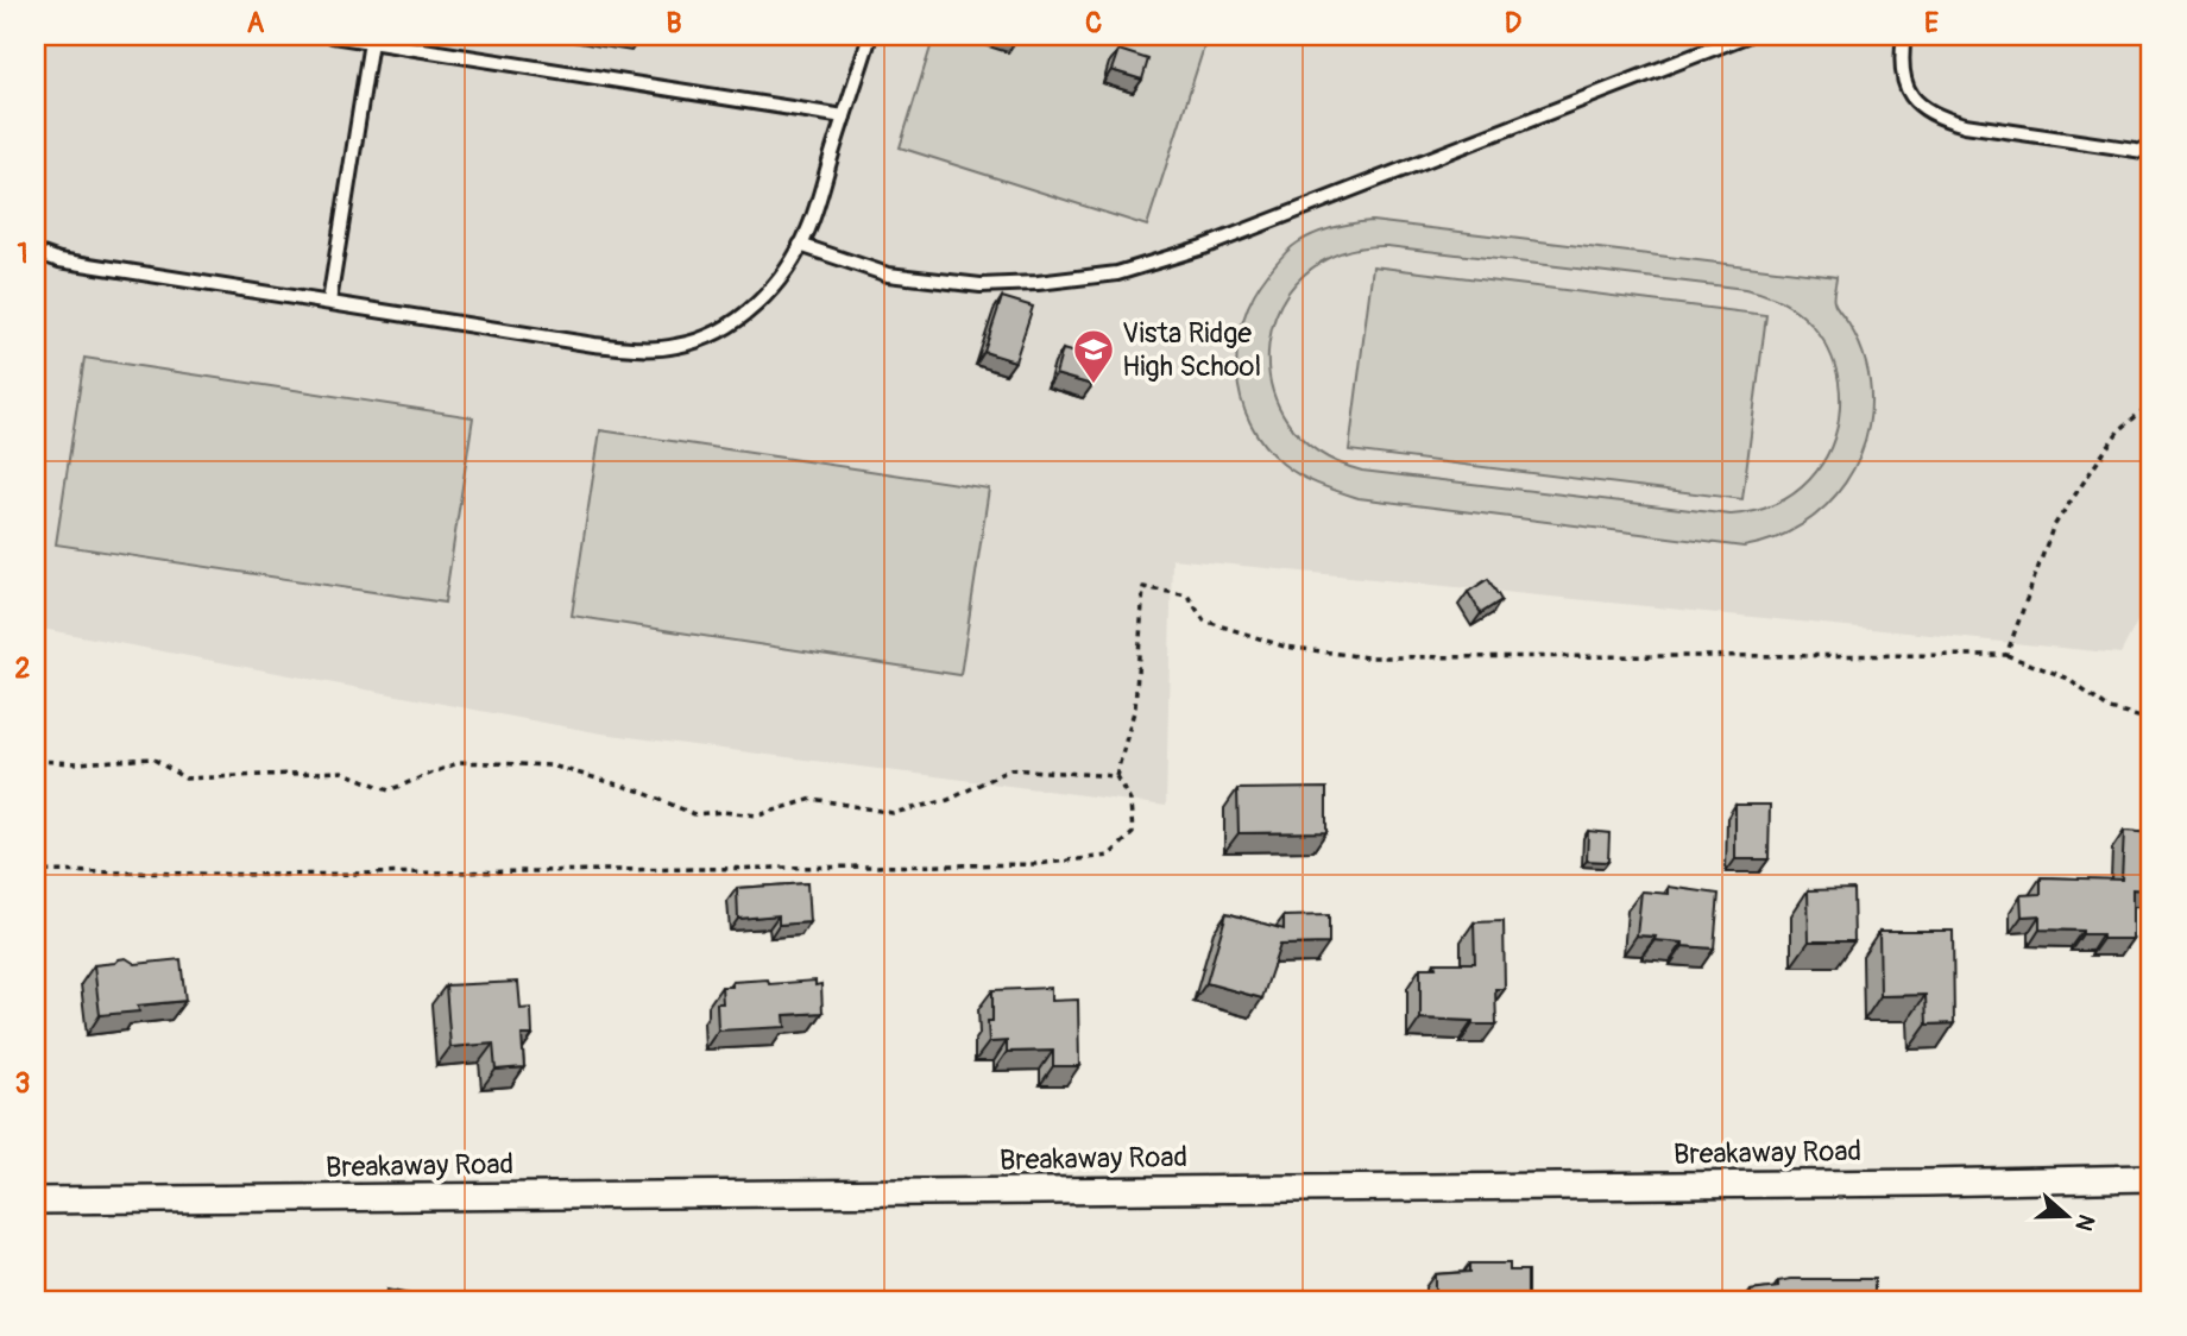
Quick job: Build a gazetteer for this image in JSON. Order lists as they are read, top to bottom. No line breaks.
{"streets":{"street":["Breakaway Road"]},"places":{"school or university":["Vista Ridge High School"]},"north":"right","grid":{"columns":["A","B","C","D","E"],"rows":["1","2","3"]}}
